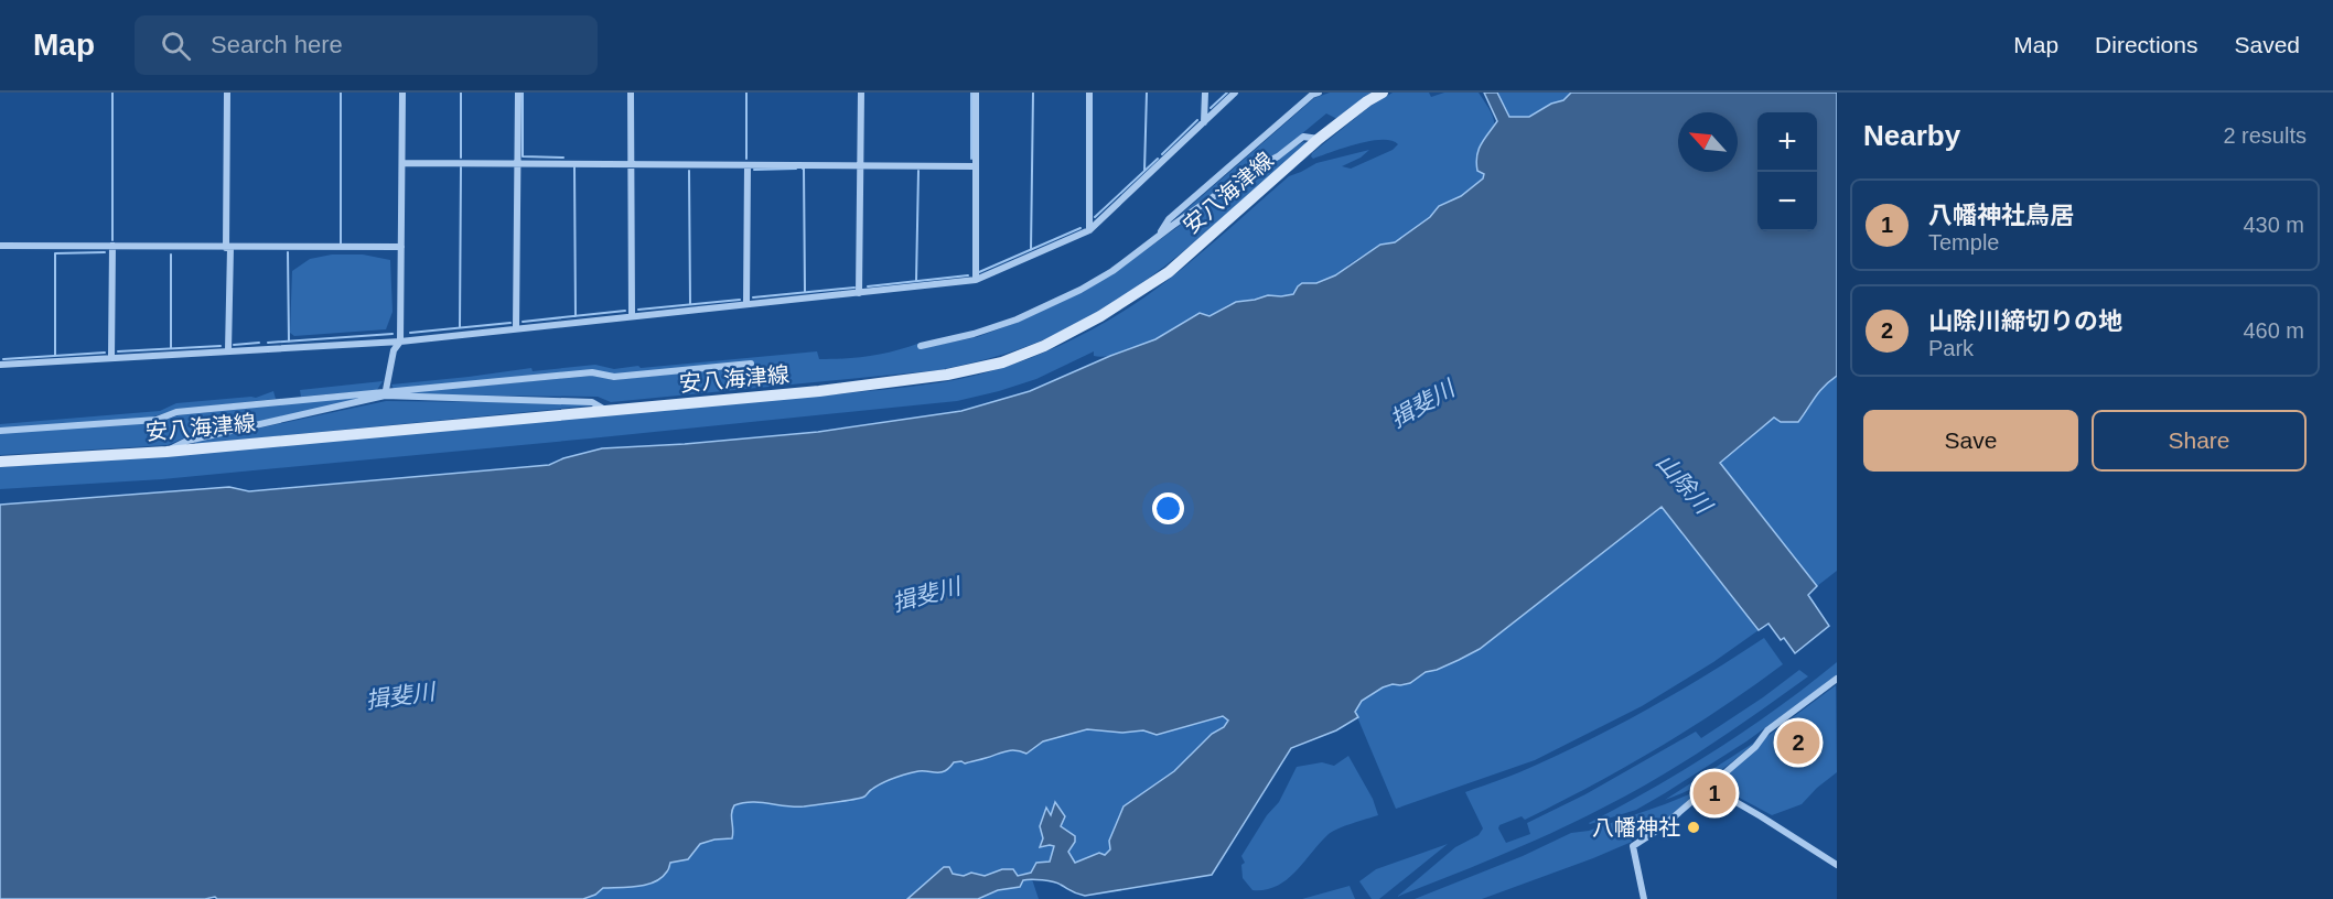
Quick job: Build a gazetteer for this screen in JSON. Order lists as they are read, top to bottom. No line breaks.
{"streets":{"main road":["安八海津線"]},"water":["揖斐川","山除川"],"places":["八幡神社"],"north":"top left","page":{"header":"Map","search":"Search here","nav":["Map","Directions","Saved"],"heading":["Nearby","2 results"],"map_buttons":["+","−"],"list":[{"mark":"1","name":"八幡神社鳥居","note":"Temple","value":"430 m"},{"mark":"2","name":"山除川締切りの地","note":"Park","value":"460 m"}],"buttons":["Save","Share"],"pins":["2","1"]}}
